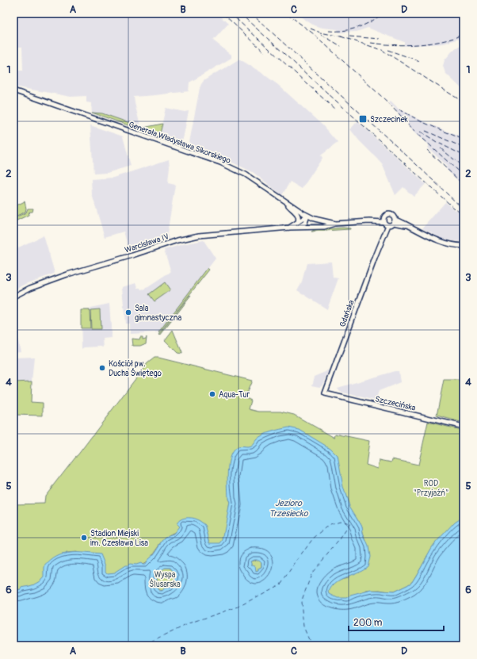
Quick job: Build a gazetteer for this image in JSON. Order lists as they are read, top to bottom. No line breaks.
{"streets":{"street":["Generała Władysława Sikorskiego","Warcisława IV","Gdańska","Szczecińska"]},"crossings":[["Generała Władysława Sikorskiego","Warcisława IV"],["Generała Władysława Sikorskiego","Gdańska"],["Gdańska","Szczecińska"]],"water":["Jezioro Trzesiecko"],"parks":["ROD \"Przyjaźń\"","Wyspa Ślusarska"],"places":{"transit":["Szczecinek"],"other":["Sala gimnastyczna","Kościół pw. Ducha Świętego","Aqua-Tur","Stadion Miejski im. Czesława Lisa"]},"scale_bar":"200 m","grid":{"columns":["A","B","C","D"],"rows":["1","2","3","4","5","6"]}}
